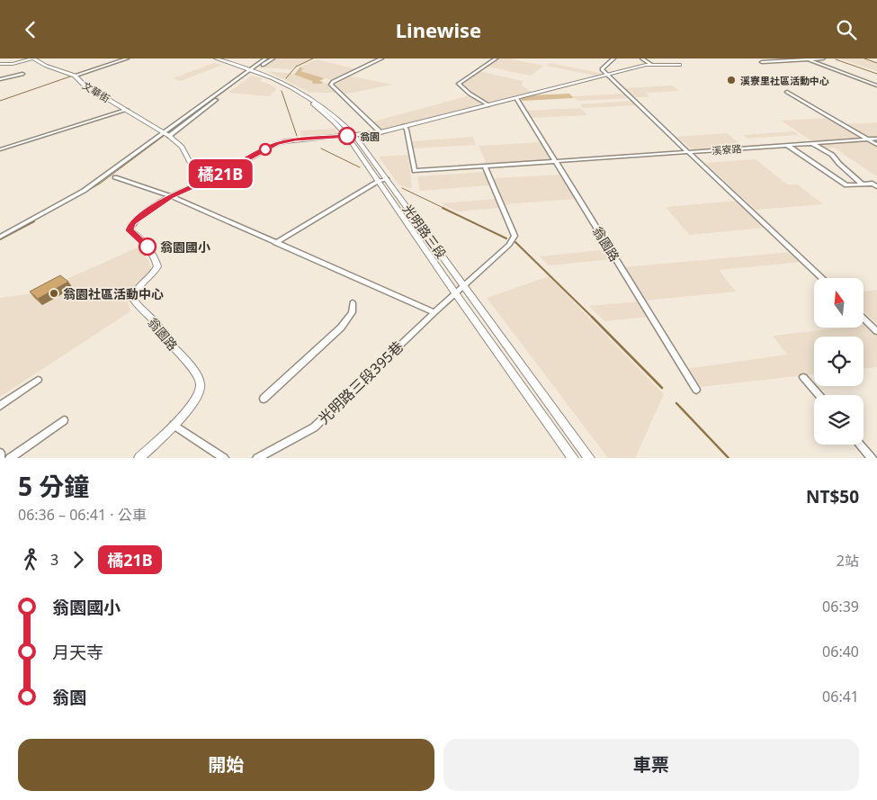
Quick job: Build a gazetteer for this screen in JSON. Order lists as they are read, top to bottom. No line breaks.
{"streets":{"street":["文華街","溪寮路","光明路三段","翁園路","光明路三段395巷"]},"crossings":[["溪寮路","翁園路"],["光明路三段","翁園路"],["光明路三段","光明路三段395巷"]],"places":["溪寮里社區活動中心","翁園","翁園國小","翁園社區活動中心"],"lines":["bus line 橘21B"],"north":"top","page":{"header":"Linewise","on_map":"橘21B","heading":["5 分鐘","06:36 – 06:41 · 公車","NT$50"],"legs":["3","橘21B","2站"],"list":[{"name":"翁園國小","value":"06:39"},{"name":"月天寺","value":"06:40"},{"name":"翁園","value":"06:41"}],"buttons":["開始","車票"]}}
